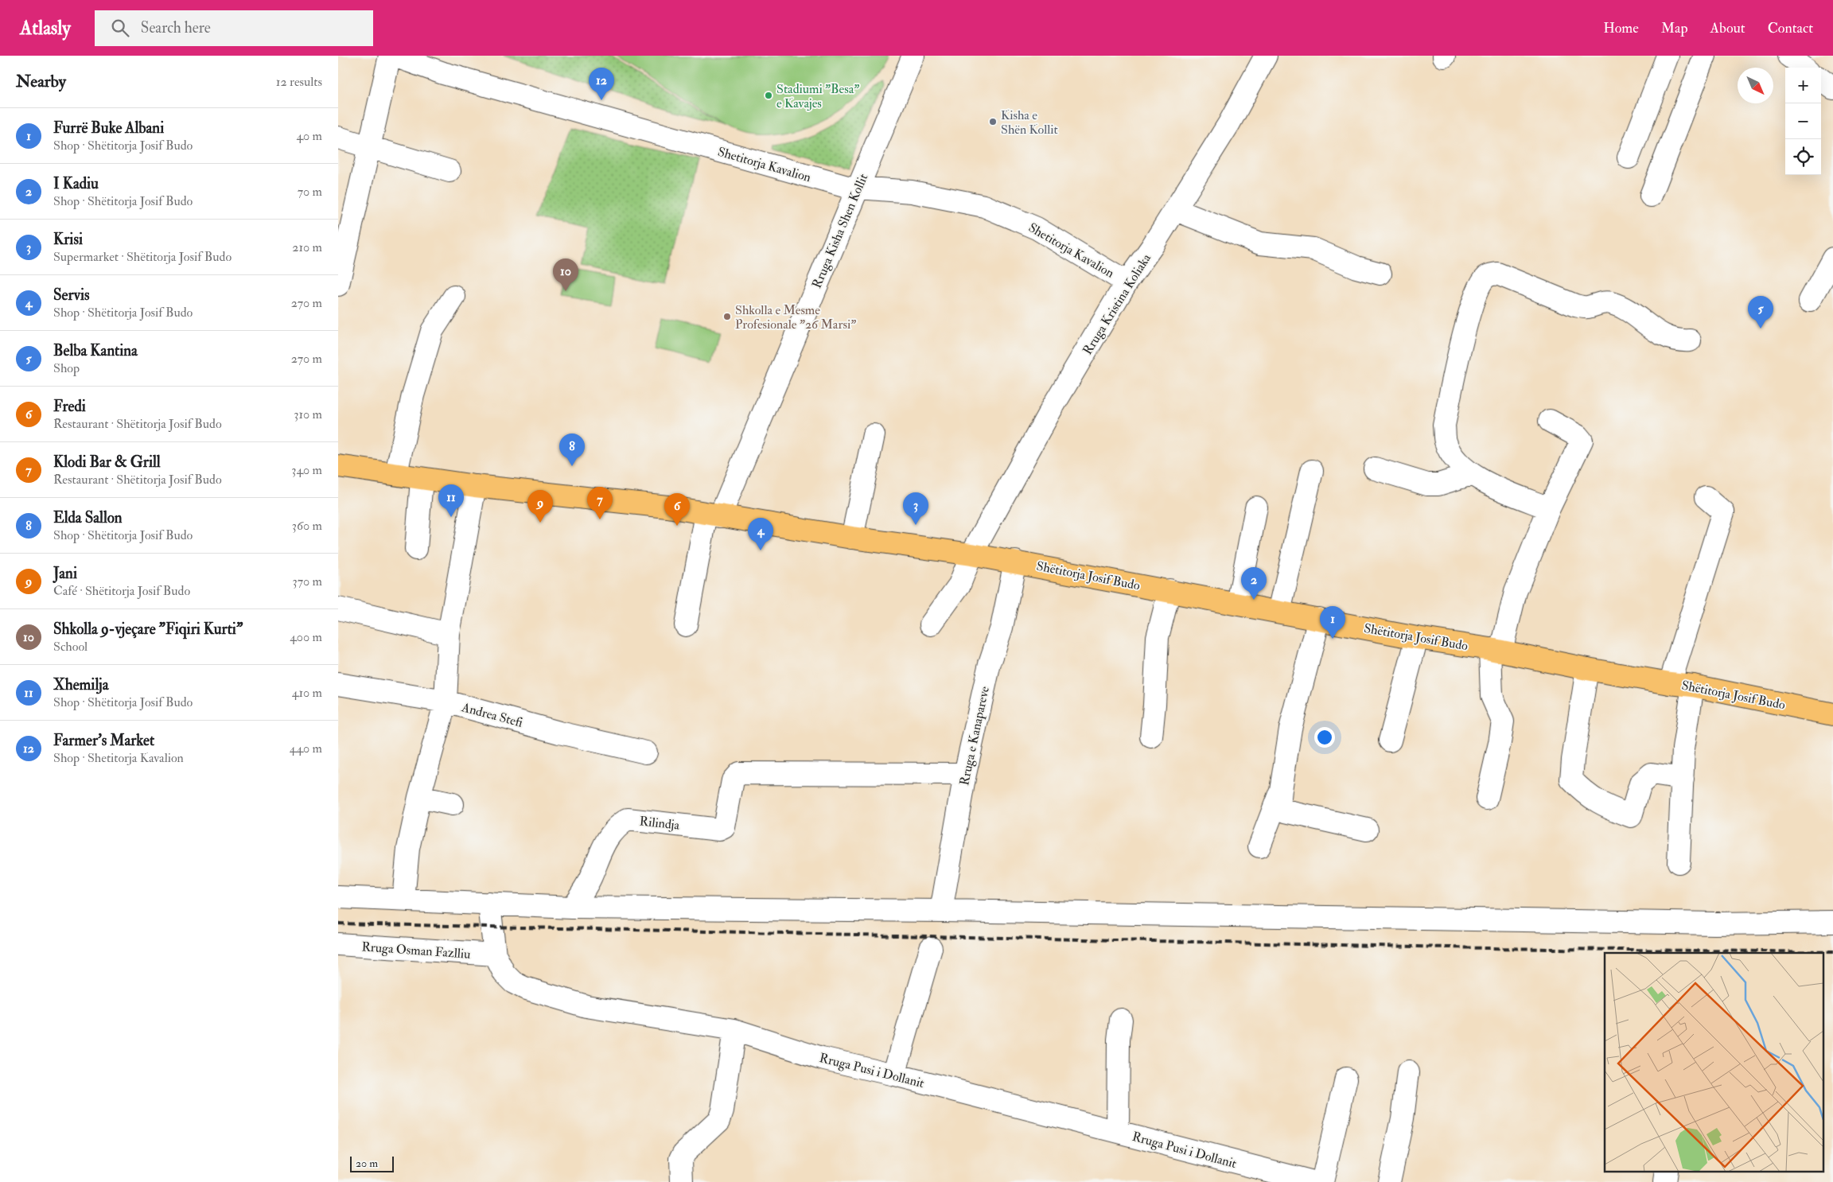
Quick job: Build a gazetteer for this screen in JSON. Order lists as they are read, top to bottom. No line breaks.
{"streets":{"main road":["Shëtitorja Josif Budo"],"street":["Shetitorja Kavalion","Rruga Kisha Shen Kollit","Rruga Kristina Koliaka","Andrea Stefi","Rruga e Kanapareve","Rilindja","Rruga Osman Fazlliu","Rruga Pusi i Dollanit"]},"crossings":[["Shetitorja Kavalion","Rruga Kisha Shen Kollit"],["Shetitorja Kavalion","Rruga Kristina Koliaka"],["Rruga Kisha Shen Kollit","Shëtitorja Josif Budo"],["Rruga Kristina Koliaka","Shëtitorja Josif Budo"],["Shëtitorja Josif Budo","Rruga e Kanapareve"],["Rruga e Kanapareve","Rilindja"],["Rruga Osman Fazlliu","Rruga Pusi i Dollanit"]],"places":["Stadiumi \"Besa\" e Kavajes","Kisha e Shën Kollit","Shkolla e Mesme Profesionale \"26 Marsi\""],"scale_bar":"20 m","north":"bottom right","page":{"header":"Atlasly","search":"Search here","nav":["Home","Map","About","Contact"],"heading":["Nearby","12 results"],"map_buttons":["+","−"],"pins":["12","10","5","8","11","7","9","3","6","4","2","1"],"list":[{"mark":"1","name":"Furrë Buke Albani","note":"Shop · Shëtitorja Josif Budo","value":"40 m"},{"mark":"2","name":"I Kadiu","note":"Shop · Shëtitorja Josif Budo","value":"70 m"},{"mark":"3","name":"Krisi","note":"Supermarket · Shëtitorja Josif Budo","value":"210 m"},{"mark":"4","name":"Servis","note":"Shop · Shëtitorja Josif Budo","value":"270 m"},{"mark":"5","name":"Belba Kantina","note":"Shop","value":"270 m"},{"mark":"6","name":"Fredi","note":"Restaurant · Shëtitorja Josif Budo","value":"310 m"},{"mark":"7","name":"Klodi Bar & Grill","note":"Restaurant · Shëtitorja Josif Budo","value":"340 m"},{"mark":"8","name":"Elda Sallon","note":"Shop · Shëtitorja Josif Budo","value":"360 m"},{"mark":"9","name":"Jani","note":"Café · Shëtitorja Josif Budo","value":"370 m"},{"mark":"10","name":"Shkolla 9-vjeçare \"Fiqiri Kurti\"","note":"School","value":"400 m"},{"mark":"11","name":"Xhemilja","note":"Shop · Shëtitorja Josif Budo","value":"410 m"},{"mark":"12","name":"Farmer's Market","note":"Shop · Shetitorja Kavalion","value":"440 m"}],"scale":"20 m"}}
